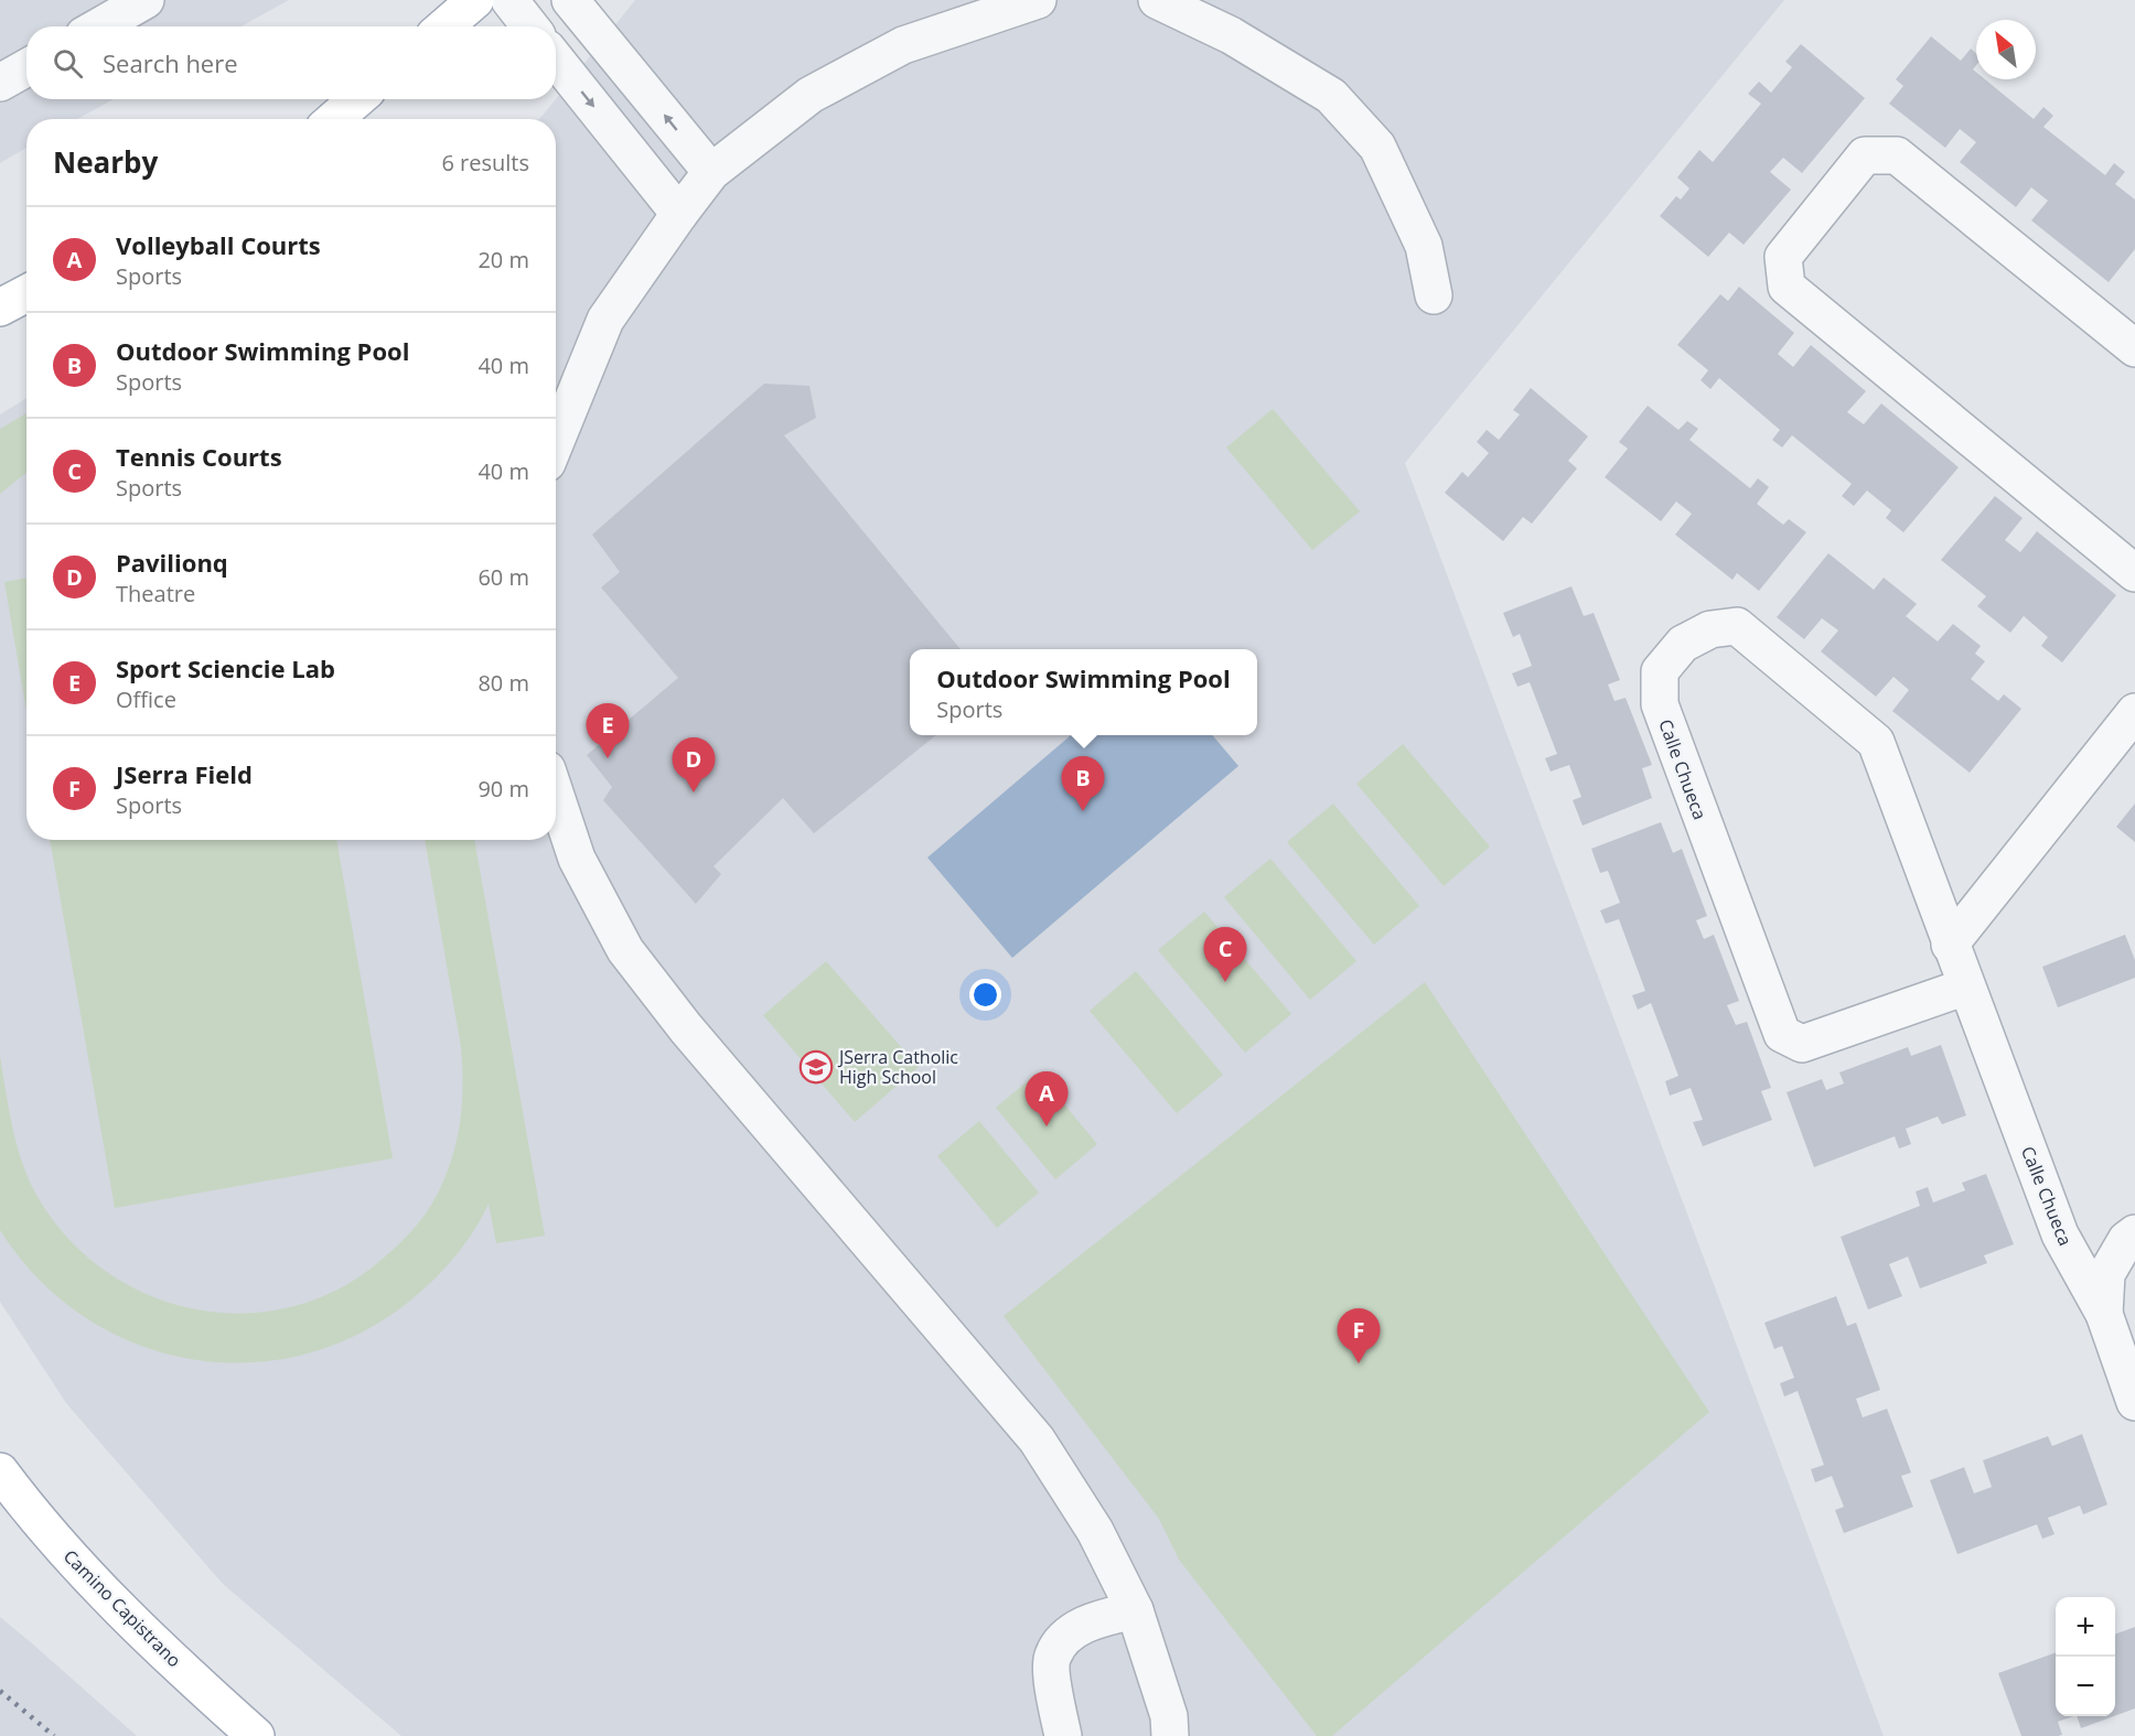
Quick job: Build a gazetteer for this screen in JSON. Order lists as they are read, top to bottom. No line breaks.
{"streets":{"main road":["Camino Capistrano"],"street":["Calle Chueca"]},"places":{"school or university":["JSerra Catholic High School"]},"north":"top left","page":{"search":"Search here","heading":["Nearby","6 results"],"list":[{"mark":"A","name":"Volleyball Courts","note":"Sports","value":"20 m"},{"mark":"B","name":"Outdoor Swimming Pool","note":"Sports","value":"40 m"},{"mark":"C","name":"Tennis Courts","note":"Sports","value":"40 m"},{"mark":"D","name":"Pavilionq","note":"Theatre","value":"60 m"},{"mark":"E","name":"Sport Sciencie Lab","note":"Office","value":"80 m"},{"mark":"F","name":"JSerra Field","note":"Sports","value":"90 m"}],"popup":["Outdoor Swimming Pool","Sports"],"pins":["E","D","B","C","A","F"],"map_buttons":["+","−"]}}
